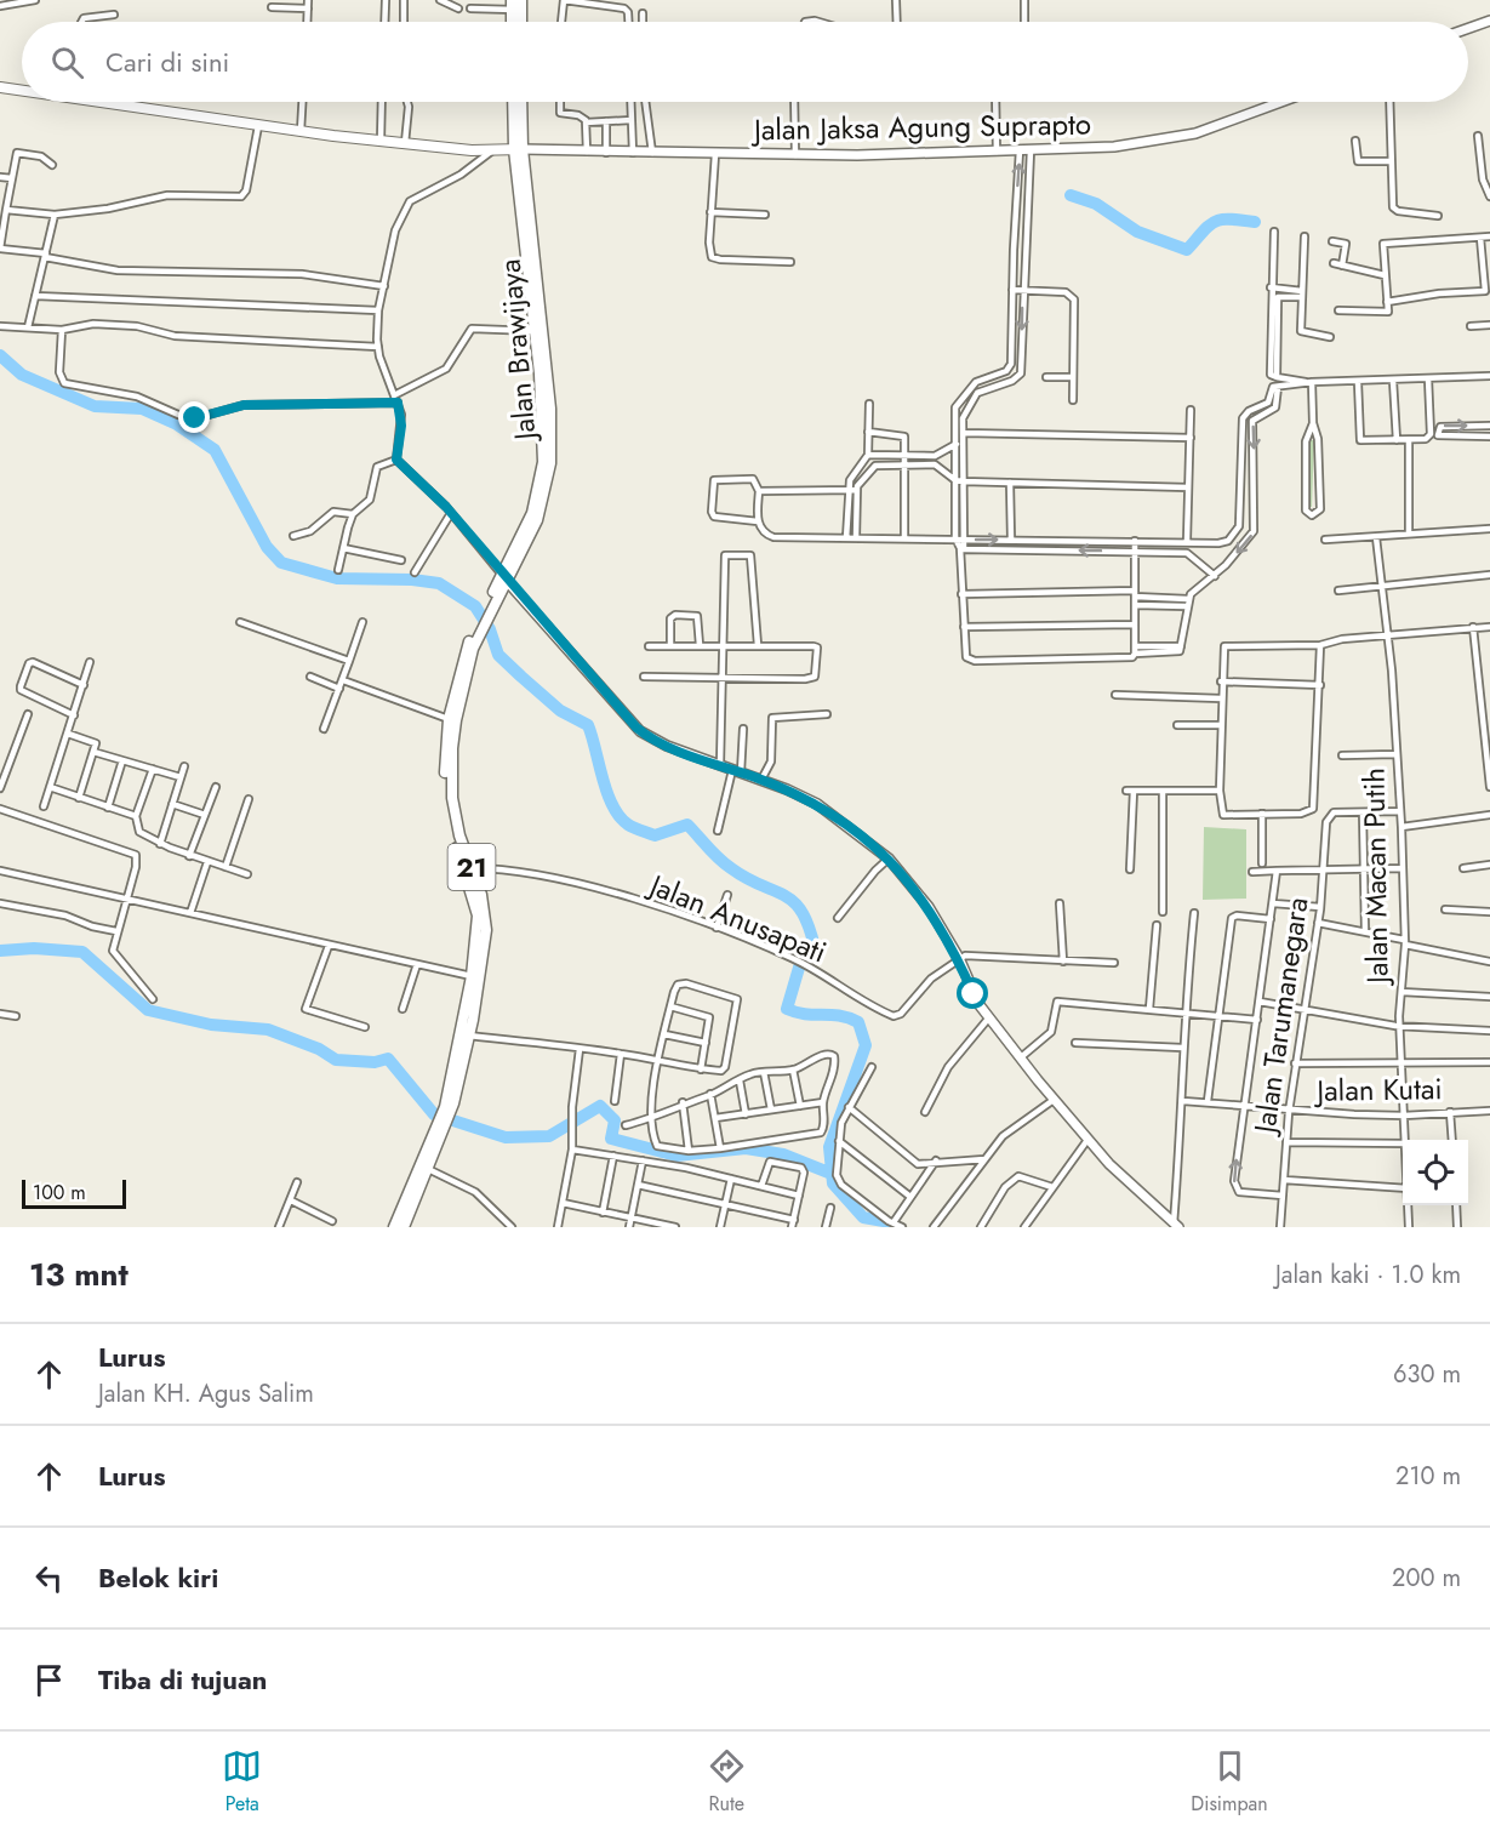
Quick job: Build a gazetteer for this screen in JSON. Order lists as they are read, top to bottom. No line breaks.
{"streets":{"highway":["Jalan Brawijaya","21"],"street":["Jalan Jaksa Agung Suprapto","Jalan Macan Putih","Jalan Anusapati","Jalan Tarumanegara","Jalan Kutai"]},"crossings":[["Jalan Jaksa Agung Suprapto","Jalan Brawijaya"],["Jalan Jaksa Agung Suprapto","21"],["Jalan Brawijaya","21"],["Jalan Brawijaya","Jalan Anusapati"],["Jalan Macan Putih","Jalan Kutai"],["Jalan Tarumanegara","Jalan Kutai"]],"scale_bar":"100 m","page":{"search":"Cari di sini","scale":"100 m","heading":["13 mnt","Jalan kaki · 1.0 km"],"list":[["Lurus","Jalan KH. Agus Salim","630 m"],["Lurus","210 m"],["Belok kiri","200 m"],"Tiba di tujuan"],"nav":["Peta","Rute","Disimpan"]}}
